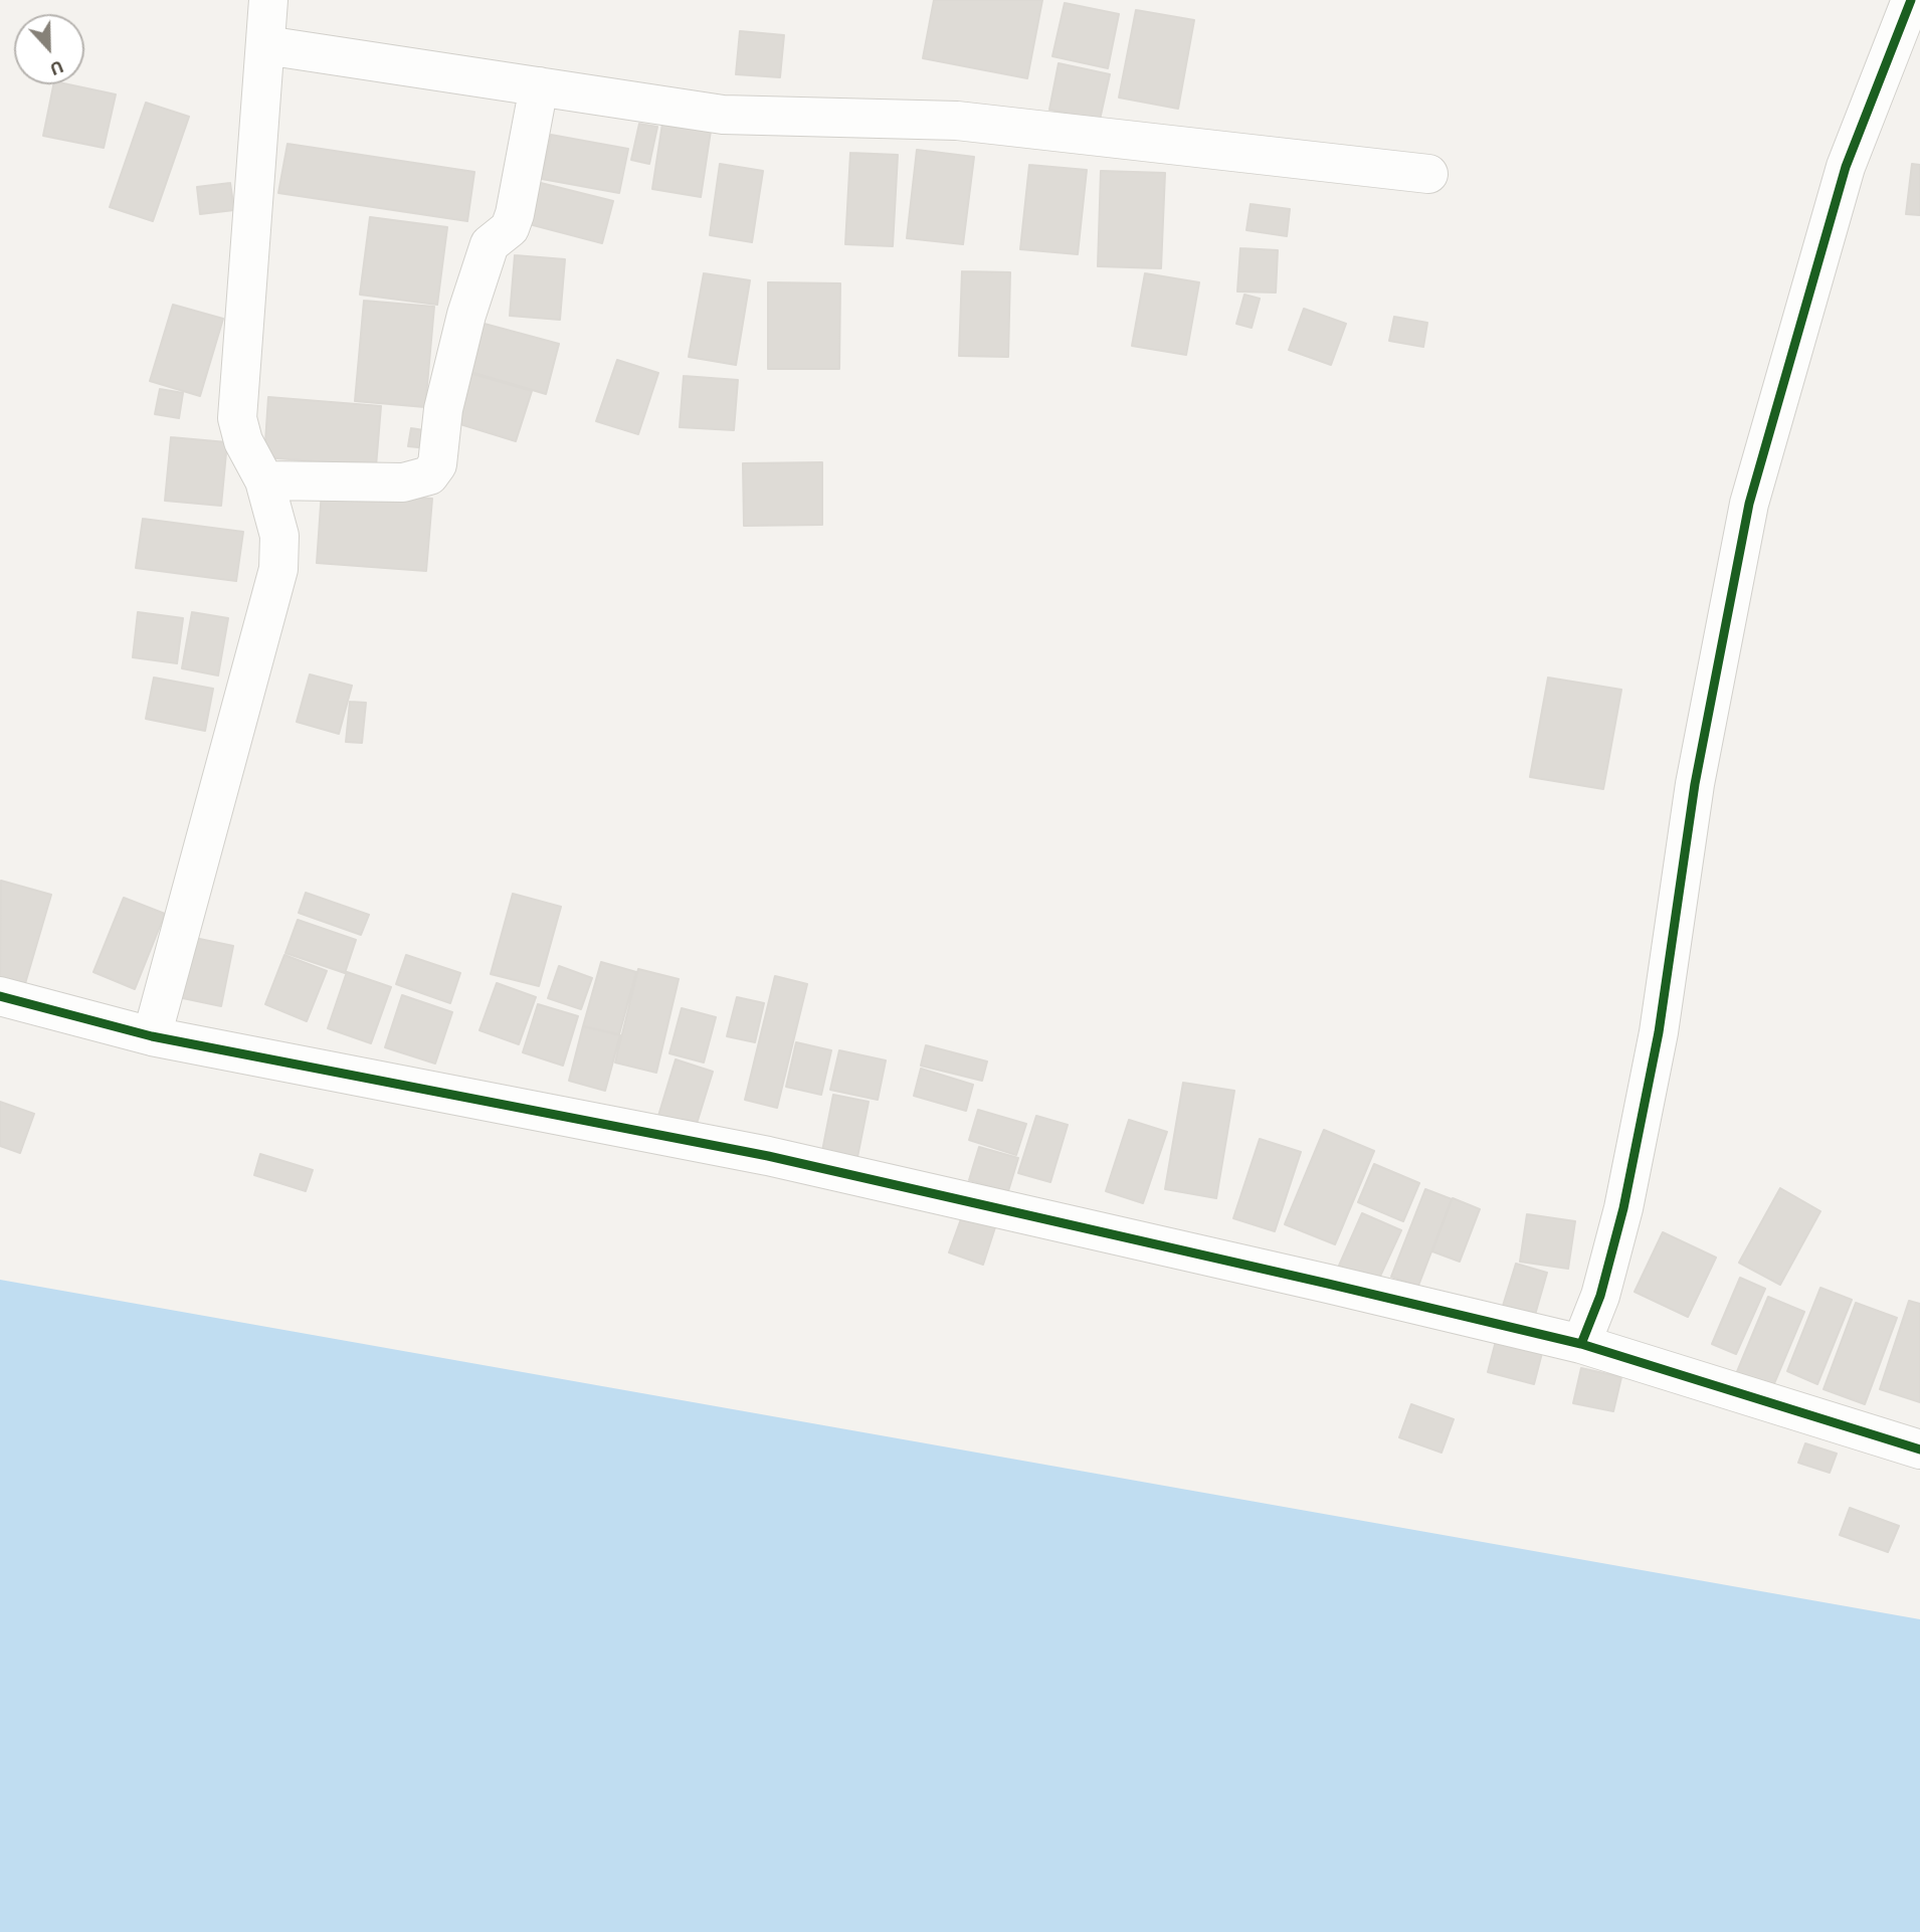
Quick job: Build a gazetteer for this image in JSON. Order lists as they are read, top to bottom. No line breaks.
{"north":"bottom"}
